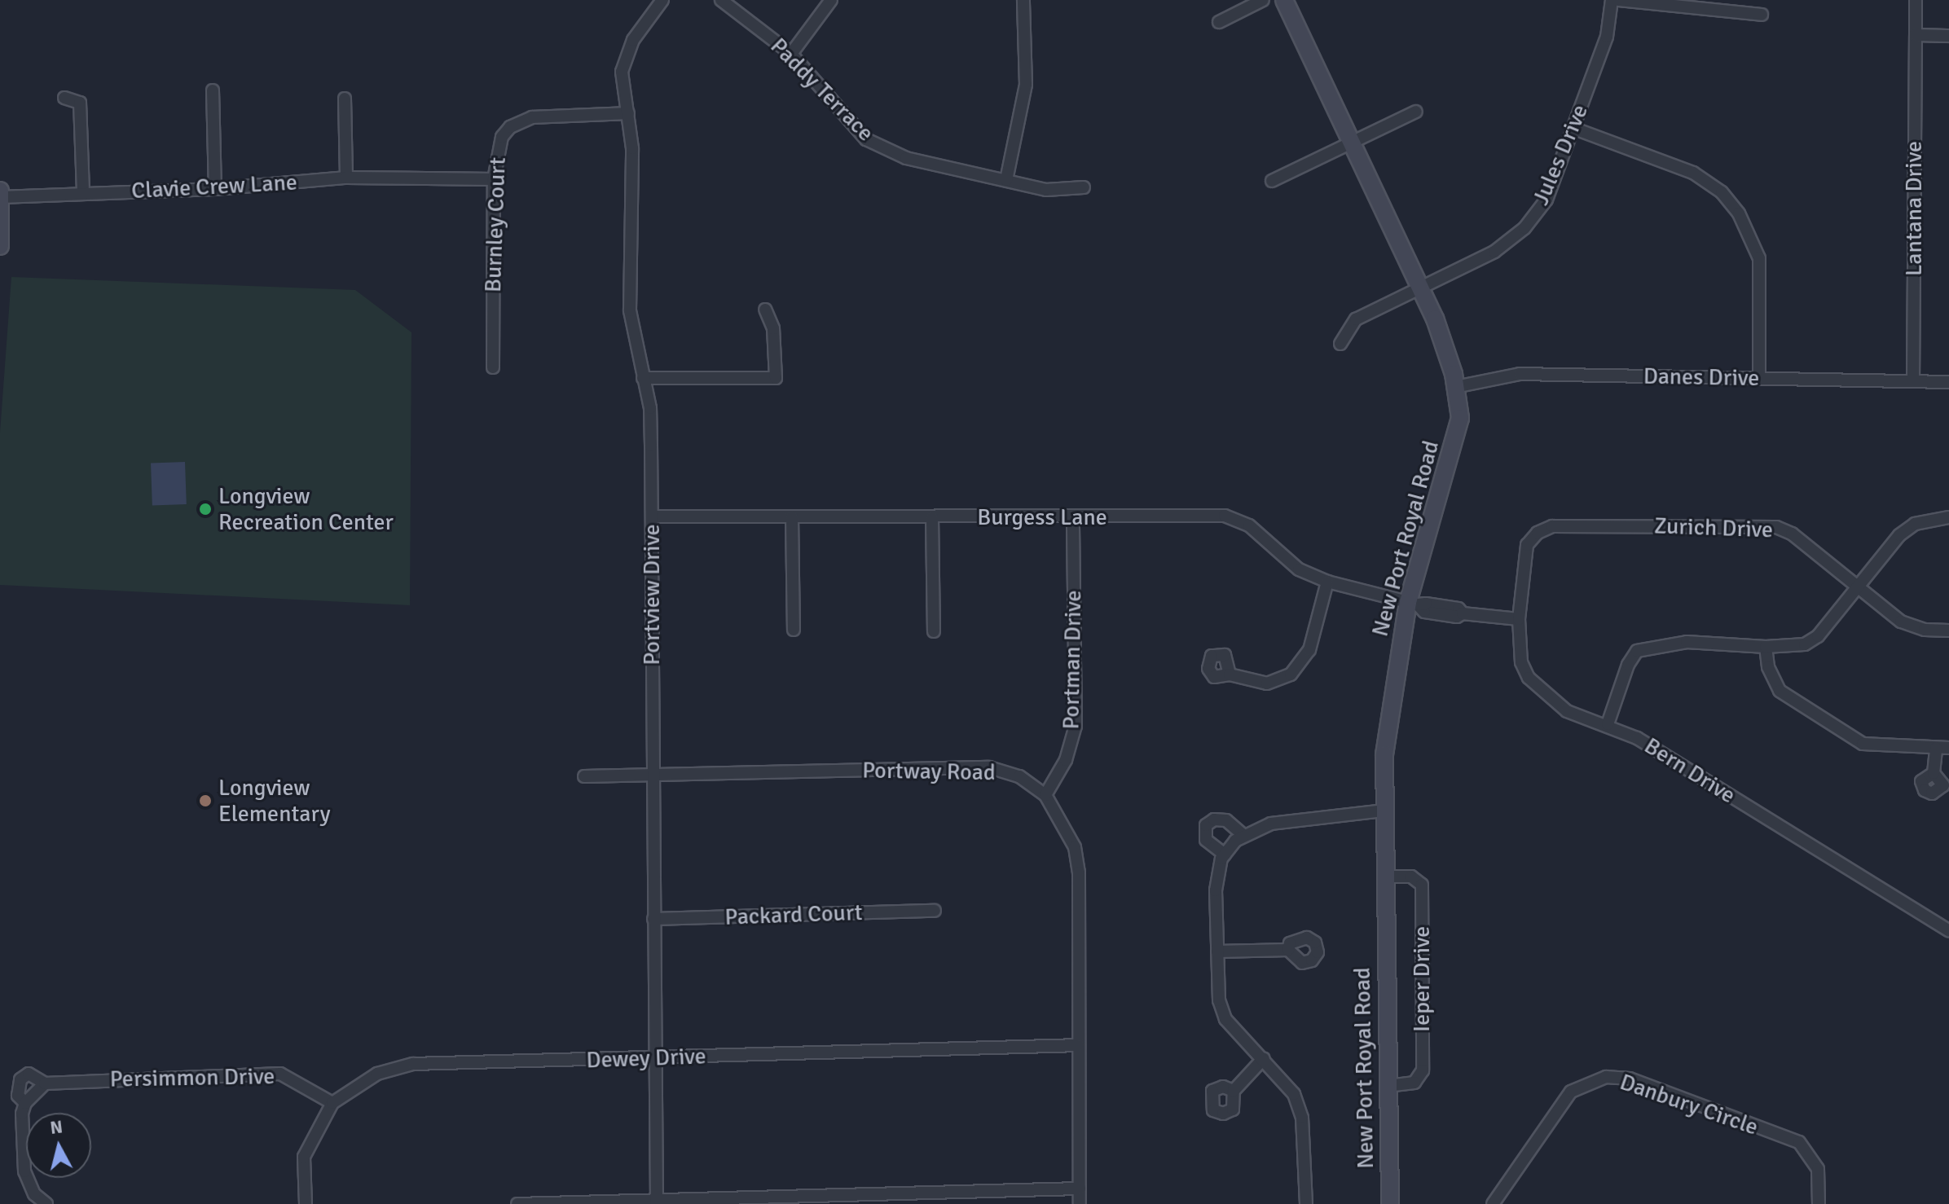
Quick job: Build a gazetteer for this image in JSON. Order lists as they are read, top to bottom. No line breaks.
{"streets":{"street":["Paddy Terrace","Jules Drive","Clavie Crew Lane","Lantana Drive","Burnley Court","Danes Drive","Burgess Lane","Zurich Drive","New Port Royal Road","Portview Drive","Portman Drive","Bern Drive","Portway Road","Packard Court","Ieper Drive","Dewey Drive","Persimmon Drive","Danbury Circle"]},"crossings":[["Jules Drive","New Port Royal Road"],["Clavie Crew Lane","Burnley Court"],["Lantana Drive","Danes Drive"],["Burnley Court","Portview Drive"],["Danes Drive","New Port Royal Road"],["Burgess Lane","New Port Royal Road"],["Burgess Lane","Portview Drive"],["Burgess Lane","Portman Drive"],["Zurich Drive","Bern Drive"],["New Port Royal Road","Ieper Drive"],["Portview Drive","Portway Road"],["Portview Drive","Packard Court"],["Portview Drive","Dewey Drive"],["Portman Drive","Portway Road"],["Portway Road","Dewey Drive"],["Dewey Drive","Persimmon Drive"]],"places":["Longview Recreation Center","Longview Elementary"],"north":"top"}
